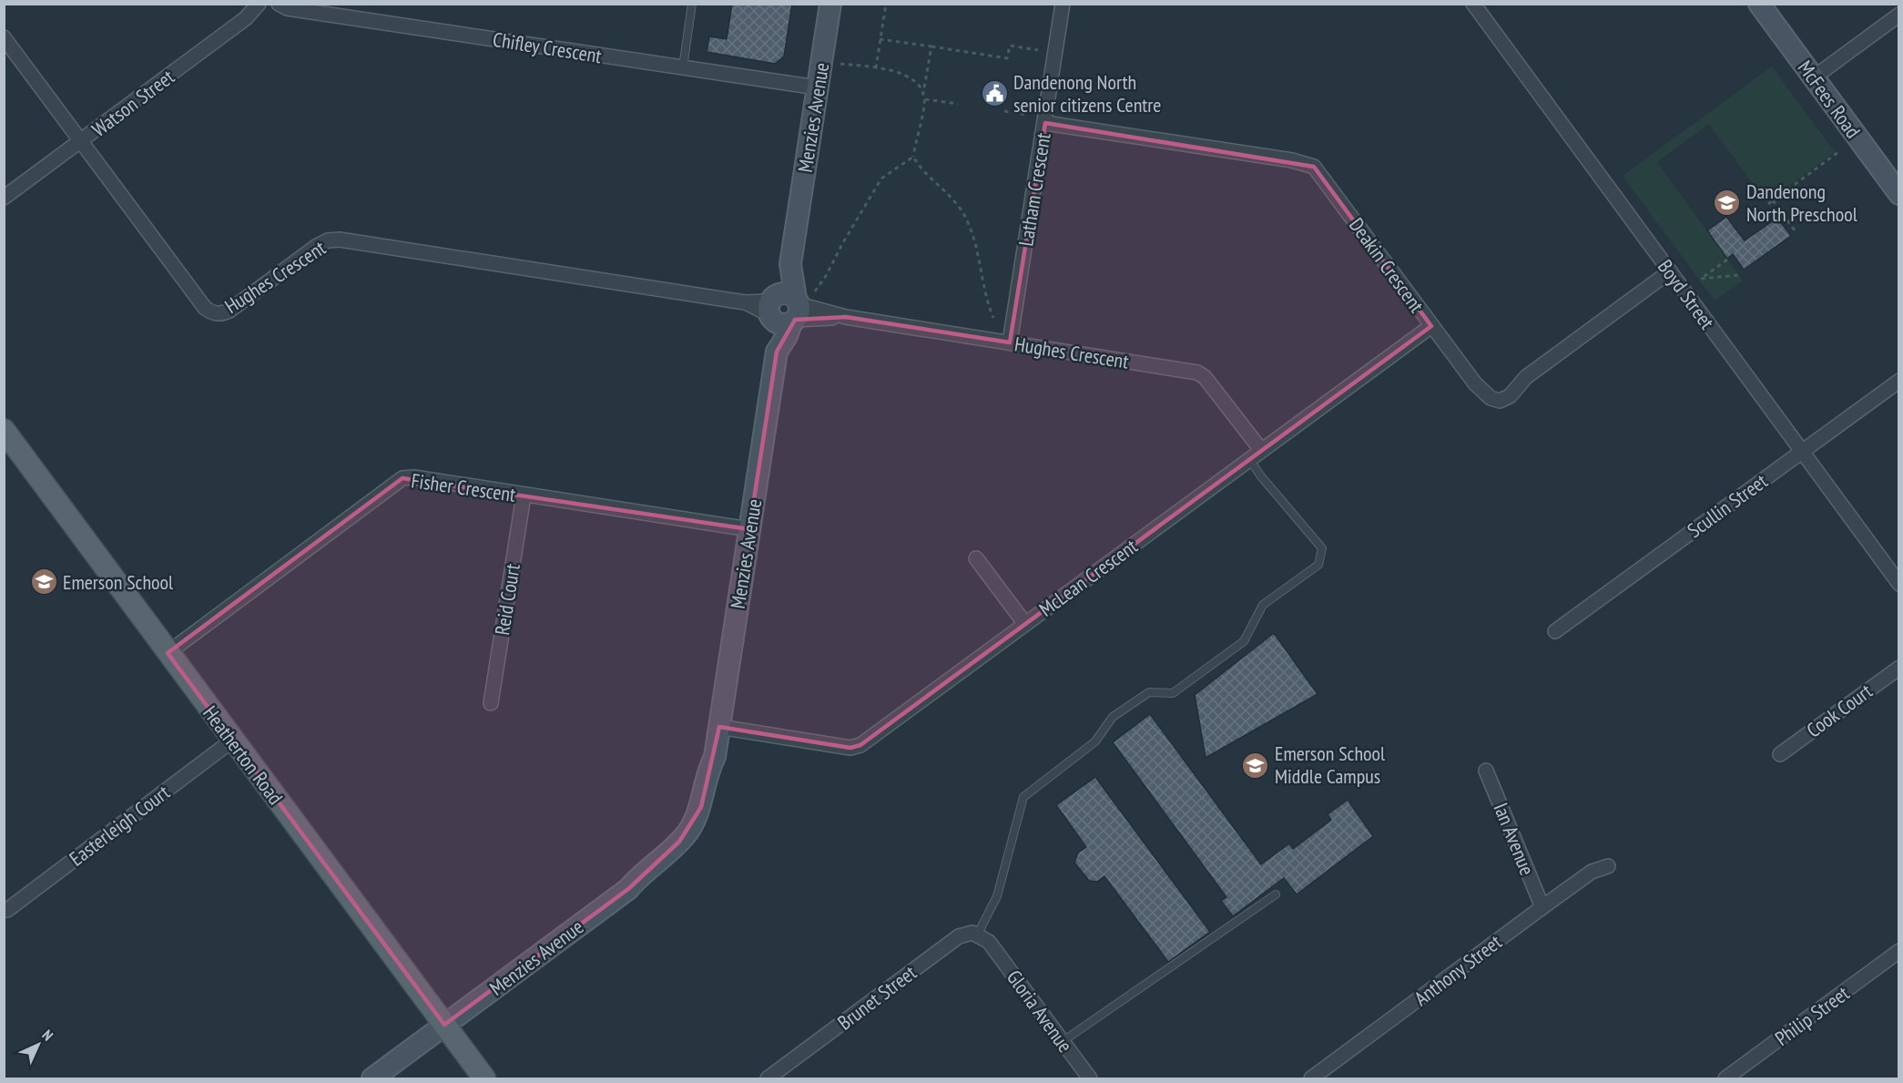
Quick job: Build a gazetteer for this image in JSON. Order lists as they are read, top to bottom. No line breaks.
{"streets":{"main road":["Heatherton Road"],"street":["Chifley Crescent","McFees Road","Watson Street","Menzies Avenue","Latham Crescent","Deakin Crescent","Hughes Crescent","Boyd Street","Fisher Crescent","Scullin Street","McLean Crescent","Reid Court","Cook Court","Easterleigh Court","Ian Avenue","Anthony Street","Brunet Street","Gloria Avenue","Philip Street"]},"crossings":[["Chifley Crescent","Menzies Avenue"],["Watson Street","Hughes Crescent"],["Menzies Avenue","Hughes Crescent"],["Menzies Avenue","Fisher Crescent"],["Menzies Avenue","McLean Crescent"],["Menzies Avenue","Heatherton Road"],["Latham Crescent","Deakin Crescent"],["Latham Crescent","Hughes Crescent"],["Deakin Crescent","Boyd Street"],["Deakin Crescent","McLean Crescent"],["Hughes Crescent","McLean Crescent"],["Boyd Street","Scullin Street"],["Fisher Crescent","Reid Court"],["Fisher Crescent","Heatherton Road"],["Heatherton Road","Easterleigh Court"],["Ian Avenue","Anthony Street"],["Brunet Street","Gloria Avenue"]],"places":{"public building":["Dandenong North senior citizens Centre"],"school or university":["Dandenong North Preschool","Emerson School","Emerson School Middle Campus"]},"north":"top right"}
